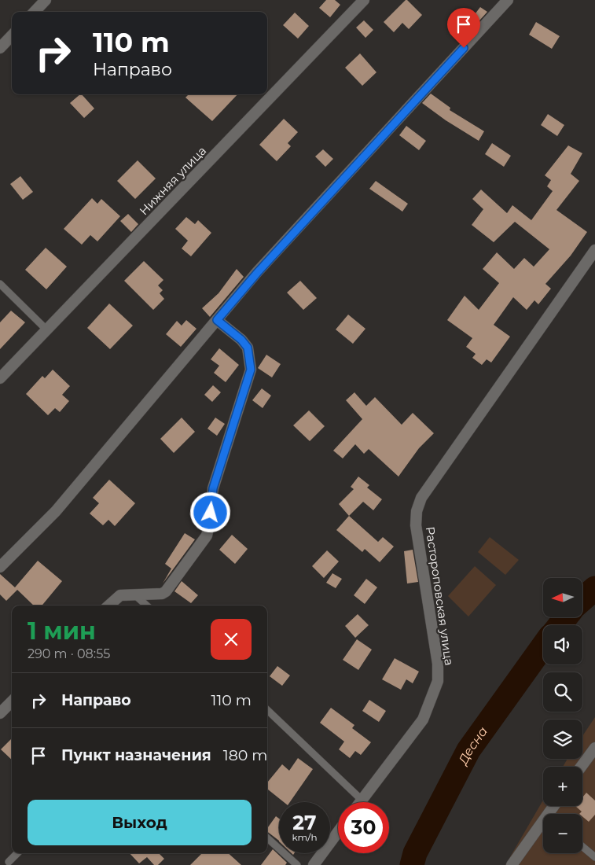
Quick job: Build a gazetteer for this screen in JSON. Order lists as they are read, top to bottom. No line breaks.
{"streets":{"street":["Нижняя улица","Растороповская улица"]},"water":["Десна"],"north":"left","page":{"turn":["110 m","Направо"],"map_buttons":["+","−"],"heading":["1 мин","290 m · 08:55"],"list":[{"name":"Направо","value":"110 m"},{"name":"Пункт назначения","value":"180 m"}],"buttons":"Выход","speed":"27 km/h","limit":"30"}}
